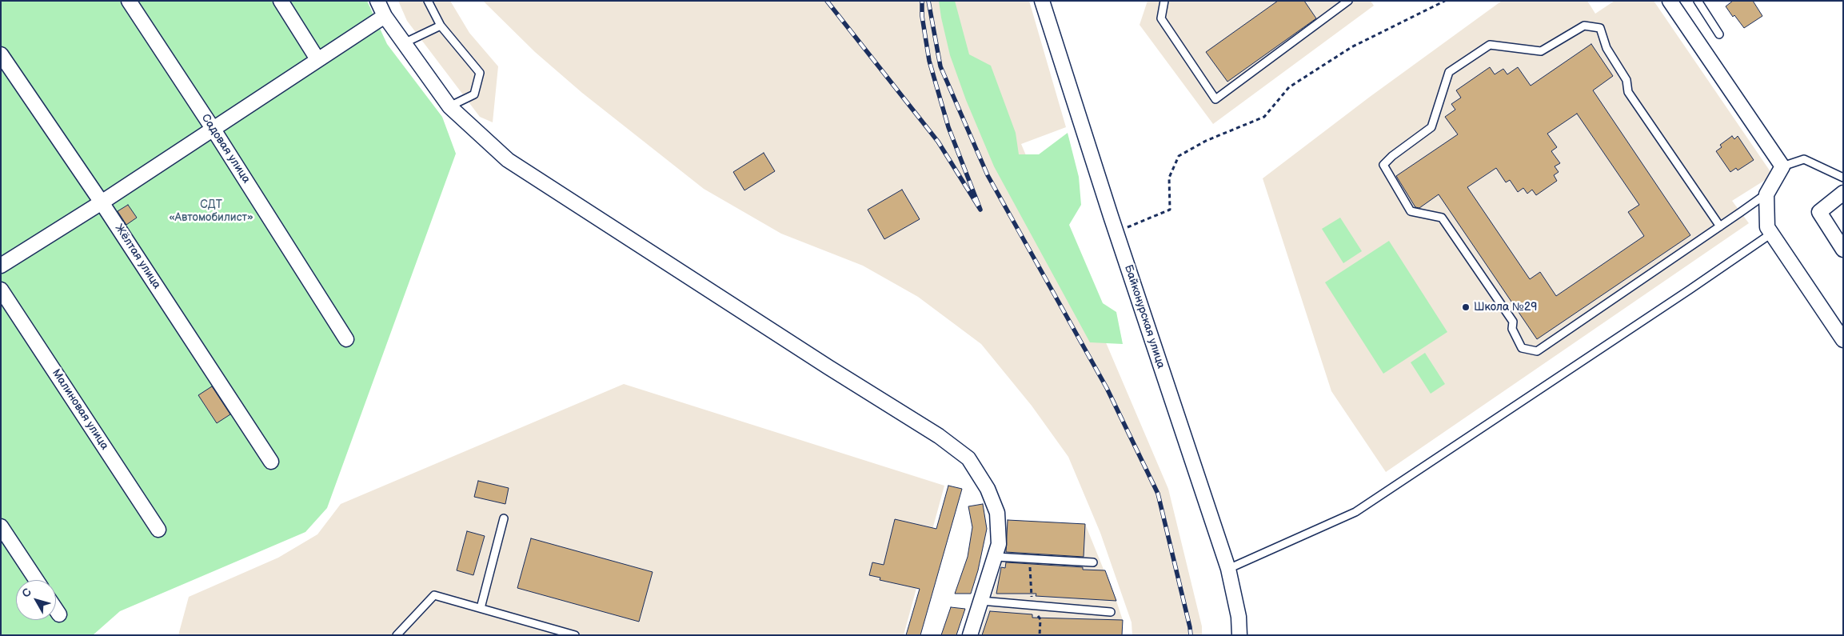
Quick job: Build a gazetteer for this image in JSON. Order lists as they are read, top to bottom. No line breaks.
{"streets":{"street":["Садовая улица","Жёлтая улица","Байконурская улица","Малиновая улица"]},"parks":["СДТ «Автомобилист»"],"places":["Школа №29"],"north":"top left"}
